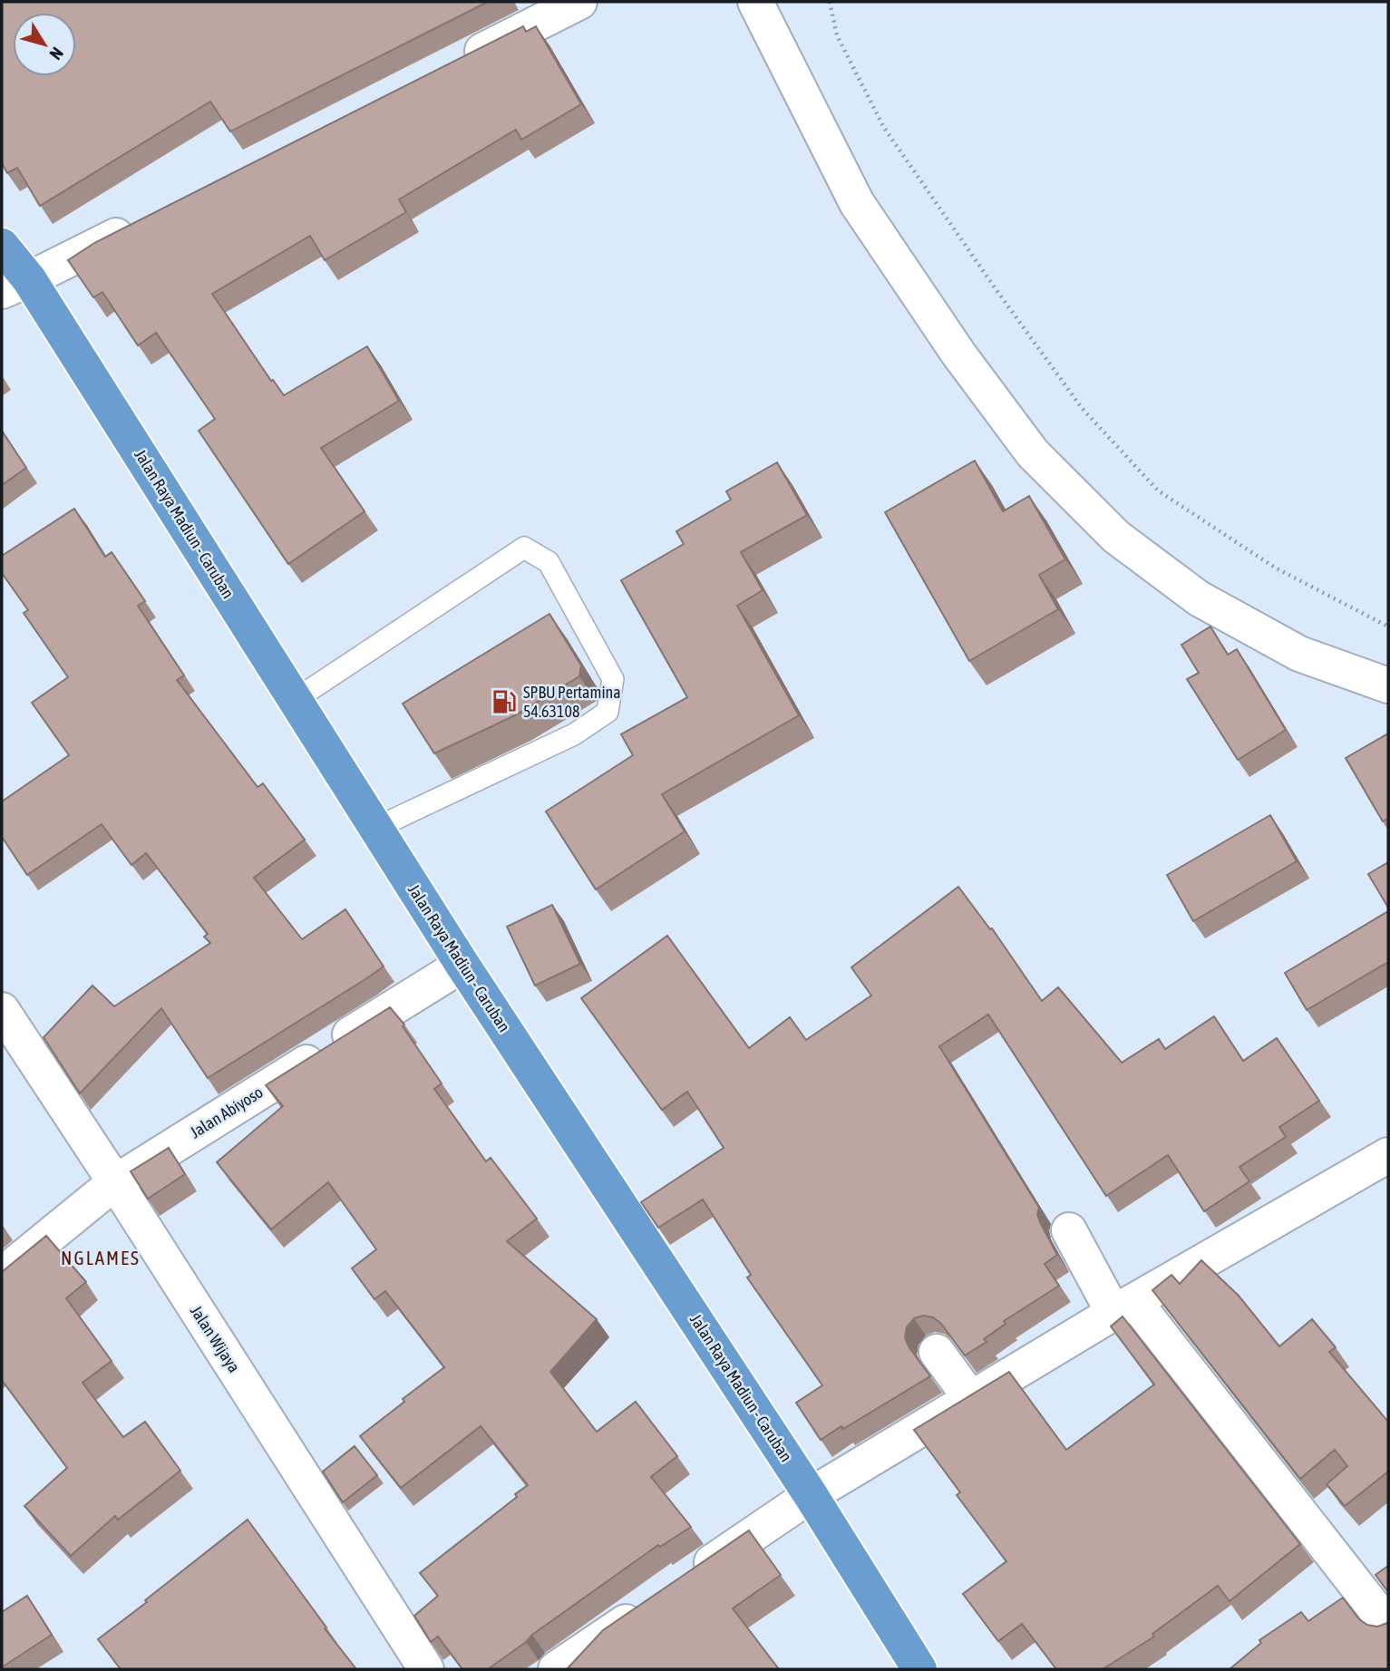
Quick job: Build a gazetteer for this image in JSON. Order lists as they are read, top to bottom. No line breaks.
{"streets":{"highway":["Jalan Raya Madiun - Caruban"],"street":["Jalan Abiyoso","Jalan Wijaya"]},"crossings":[["Jalan Raya Madiun - Caruban","Jalan Abiyoso"],["Jalan Abiyoso","Jalan Wijaya"]],"districts":["NGLAMES"],"places":{"fuel station":["SPBU Pertamina 54.63108"]},"north":"bottom right"}
